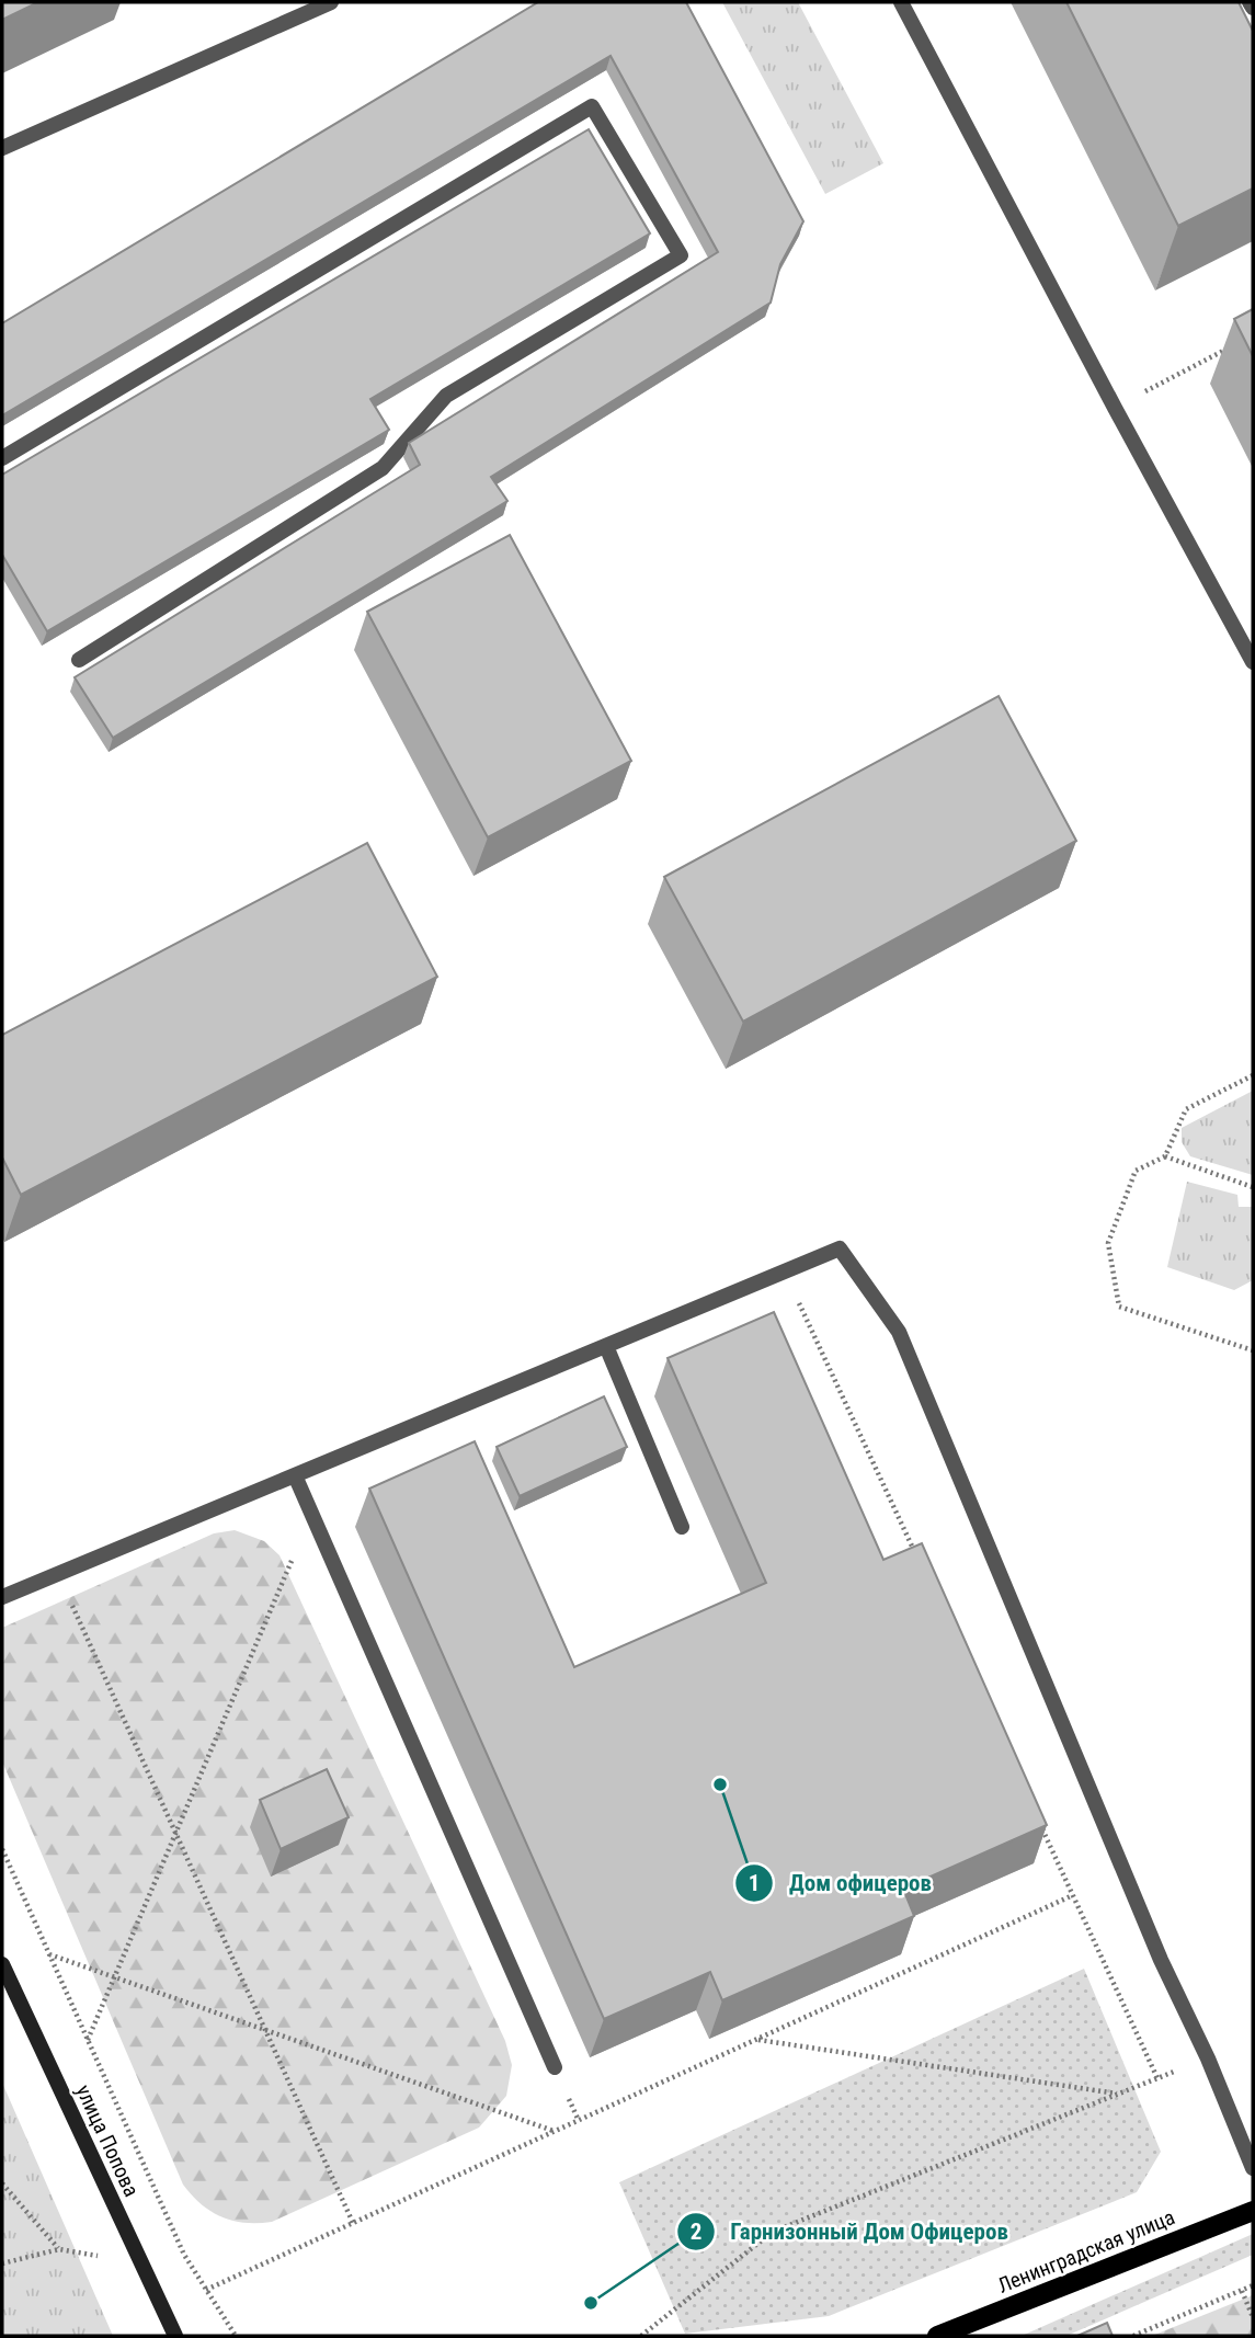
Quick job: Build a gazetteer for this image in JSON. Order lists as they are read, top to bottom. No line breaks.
{"streets":{"main road":["Ленинградская улица"],"street":["улица Попова"]},"places":["Дом офицеров","Гарнизонный Дом Офицеров"]}
